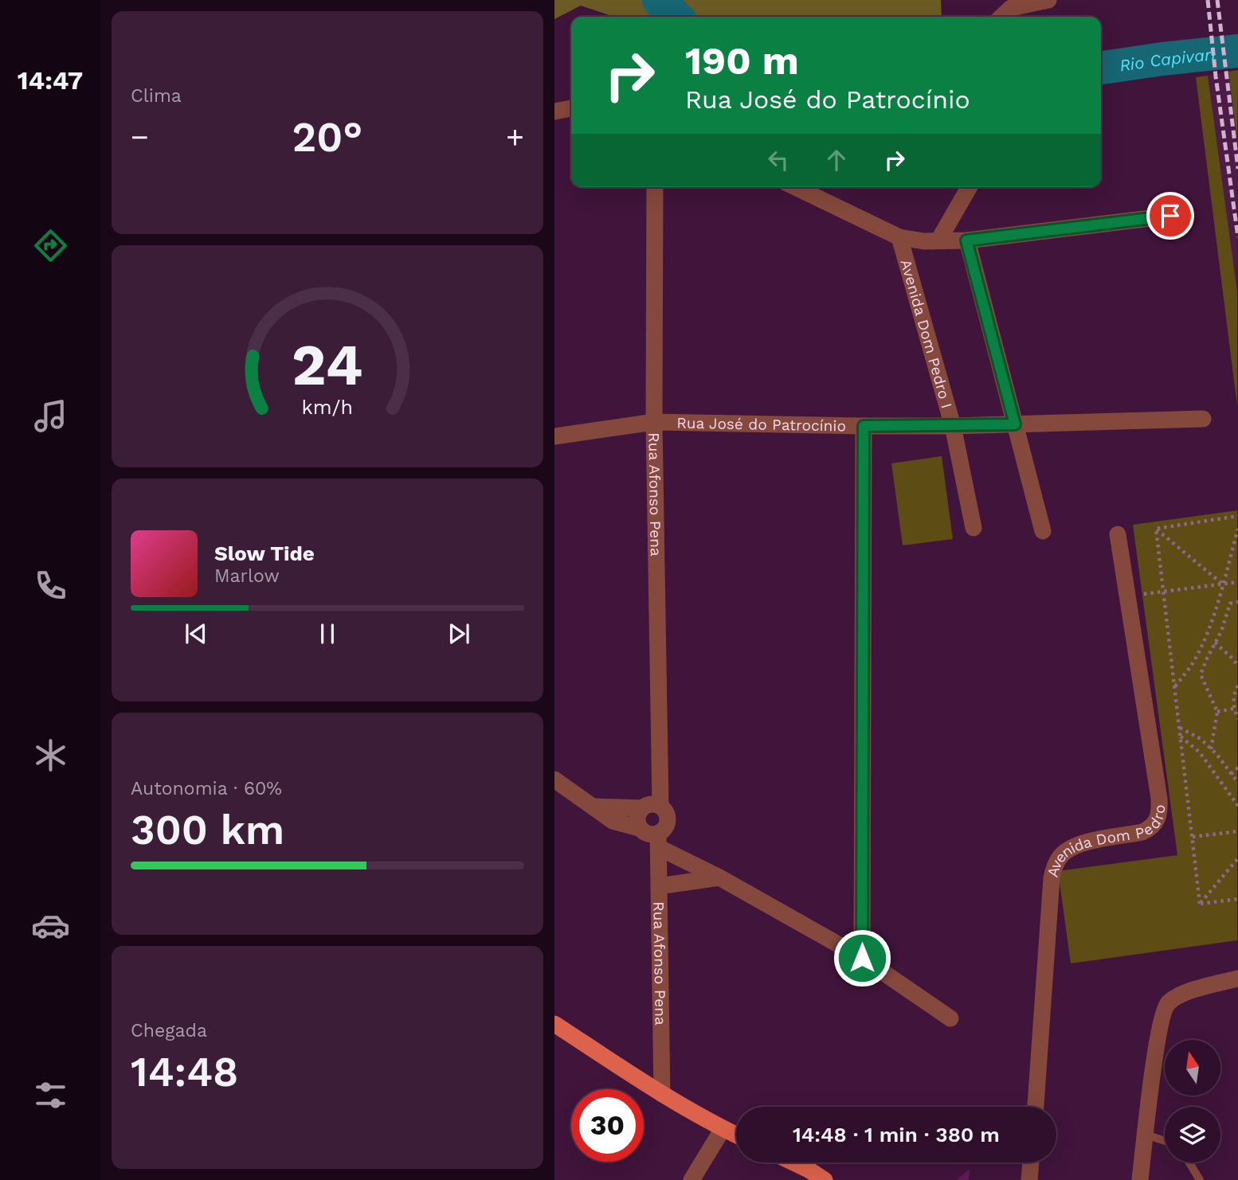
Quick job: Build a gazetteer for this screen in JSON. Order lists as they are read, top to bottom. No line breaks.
{"streets":{"street":["Avenida Dom Pedro I","Rua José do Patrocínio","Rua Afonso Pena","Avenida Dom Pedro"]},"crossings":[["Avenida Dom Pedro I","Rua José do Patrocínio"],["Rua José do Patrocínio","Rua Afonso Pena"]],"water":["Rio Capivari"],"north":"top","page":{"tabs":"14:47","tile":["Clima",["Autonomia · 60%","300 km"],["Chegada","14:48"]],"turn":["190 m","Rua José do Patrocínio"],"heat":["−","20°","+"],"song":["Slow Tide","Marlow"],"limit":"30","trip":"14:48 · 1 min · 380 m","gauge":["24","km/h"]}}
